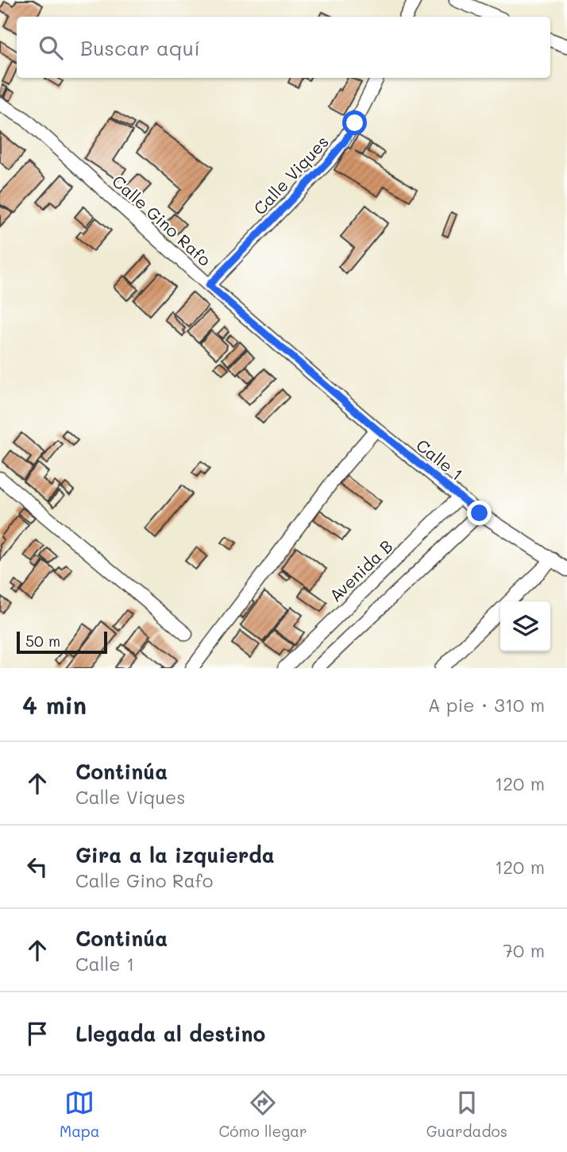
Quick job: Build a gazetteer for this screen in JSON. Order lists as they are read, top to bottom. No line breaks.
{"streets":{"street":["Calle Viques","Calle Gino Rafo","Calle 1","Avenida B"]},"crossings":[["Calle Viques","Calle Gino Rafo"],["Calle Gino Rafo","Calle 1"],["Calle 1","Avenida B"]],"scale_bar":"50 m","page":{"search":"Buscar aquí","scale":"50 m","heading":["4 min","A pie · 310 m"],"list":[["Continúa","Calle Viques","120 m"],["Gira a la izquierda","Calle Gino Rafo","120 m"],["Continúa","Calle 1","70 m"],"Llegada al destino"],"nav":["Mapa","Cómo llegar","Guardados"]}}
